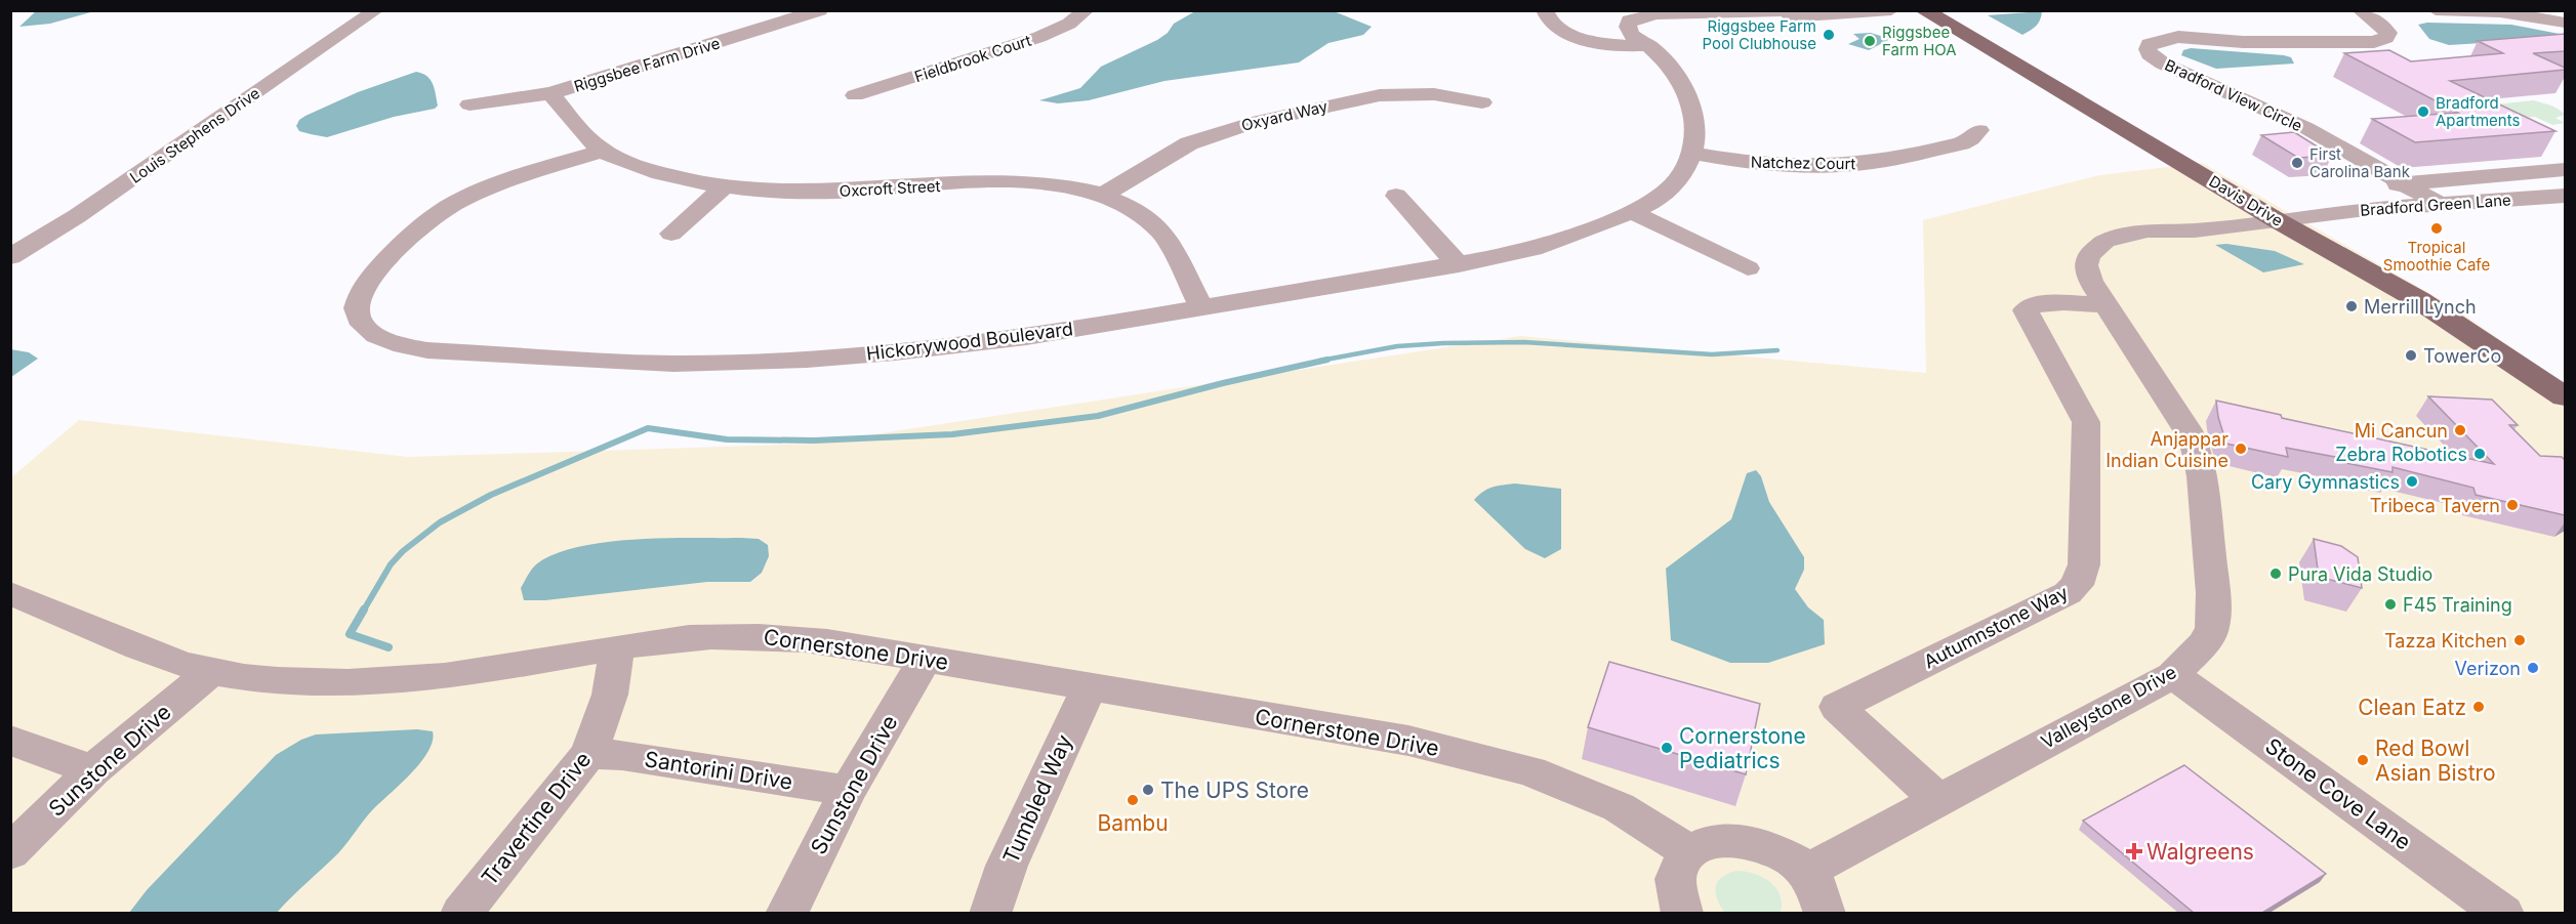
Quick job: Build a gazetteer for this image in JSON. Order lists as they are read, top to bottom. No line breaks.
{"streets":{"main road":["Davis Drive"],"street":["Fieldbrook Court","Riggsbee Farm Drive","Bradford View Circle","Oxyard Way","Louis Stephens Drive","Natchez Court","Oxcroft Street","Bradford Green Lane","Hickorywood Boulevard","Autumnstone Way","Cornerstone Drive","Valleystone Drive","Sunstone Drive","Santorini Drive","Stone Cove Lane","Tumbled Way","Travertine Drive"]},"crossings":[["Riggsbee Farm Drive","Oxcroft Street"],["Bradford View Circle","Bradford Green Lane"],["Oxyard Way","Oxcroft Street"],["Natchez Court","Hickorywood Boulevard"],["Oxcroft Street","Hickorywood Boulevard"],["Davis Drive","Bradford Green Lane"],["Davis Drive","Valleystone Drive"],["Bradford Green Lane","Valleystone Drive"],["Autumnstone Way","Valleystone Drive"],["Cornerstone Drive","Sunstone Drive"],["Cornerstone Drive","Tumbled Way"],["Cornerstone Drive","Travertine Drive"],["Valleystone Drive","Stone Cove Lane"],["Sunstone Drive","Santorini Drive"],["Santorini Drive","Travertine Drive"]],"places":{"other":["Riggsbee Farm Pool Clubhouse","Riggsbee Farm HOA","Bradford Apartments","First Carolina Bank","Tropical Smoothie Cafe","Merrill Lynch","TowerCo","Mi Cancun","Anjappar Indian Cuisine","Zebra Robotics","Cary Gymnastics","Tribeca Tavern","Pura Vida Studio","F45 Training","Tazza Kitchen","Verizon","Clean Eatz","Cornerstone Pediatrics","Red Bowl Asian Bistro","The UPS Store","Bambu"],"health":["Walgreens"]}}
